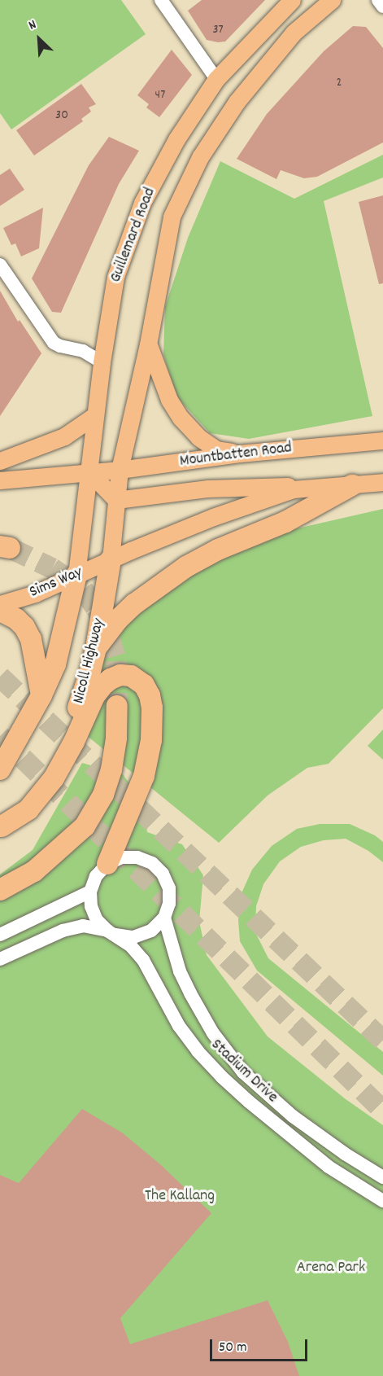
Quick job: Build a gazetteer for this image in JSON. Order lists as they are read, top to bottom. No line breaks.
{"streets":{"highway":["Nicoll Highway"],"main road":["Guillemard Road","Mountbatten Road","Sims Way"],"street":["Stadium Drive"]},"crossings":[["Guillemard Road","Mountbatten Road"],["Guillemard Road","Sims Way"],["Guillemard Road","Nicoll Highway"],["Sims Way","Nicoll Highway"]],"parks":["The Kallang","Arena Park"],"house_numbers":["37","2","47","30"],"scale_bar":"50 m","north":"top left"}
